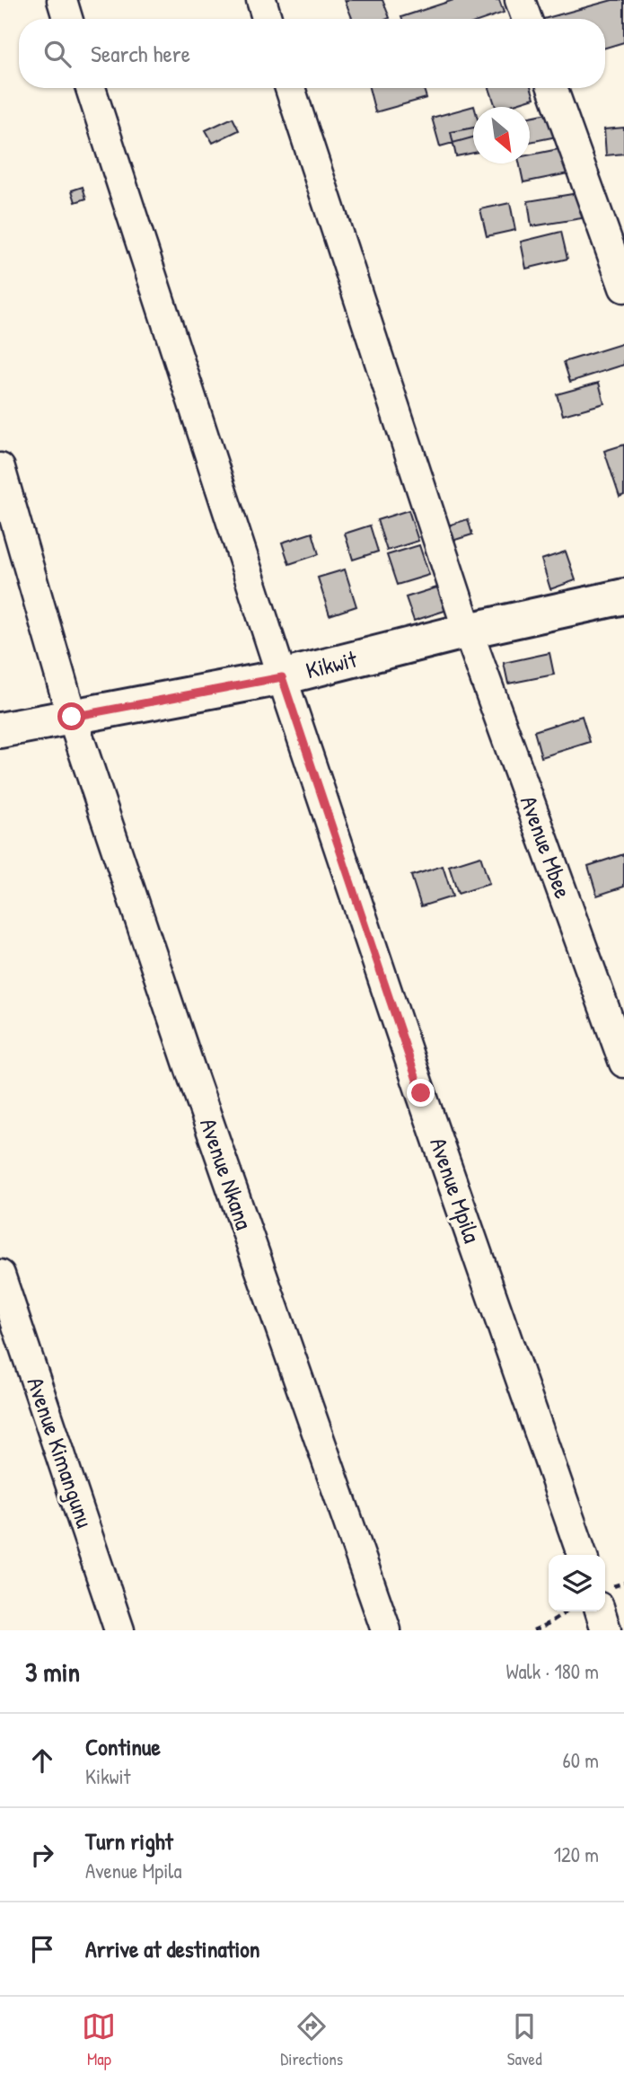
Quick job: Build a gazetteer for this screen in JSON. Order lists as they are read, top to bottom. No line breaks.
{"streets":{"main road":["Kikwit"],"street":["Avenue Mbee","Avenue Nkana","Avenue Mpila","Avenue Kimangunu"]},"crossings":[["Kikwit","Avenue Mbee"],["Kikwit","Avenue Nkana"],["Kikwit","Avenue Mpila"]],"north":"bottom right","page":{"search":"Search here","heading":["3 min","Walk · 180 m"],"list":[["Continue","Kikwit","60 m"],["Turn right","Avenue Mpila","120 m"],"Arrive at destination"],"nav":["Map","Directions","Saved"]}}
